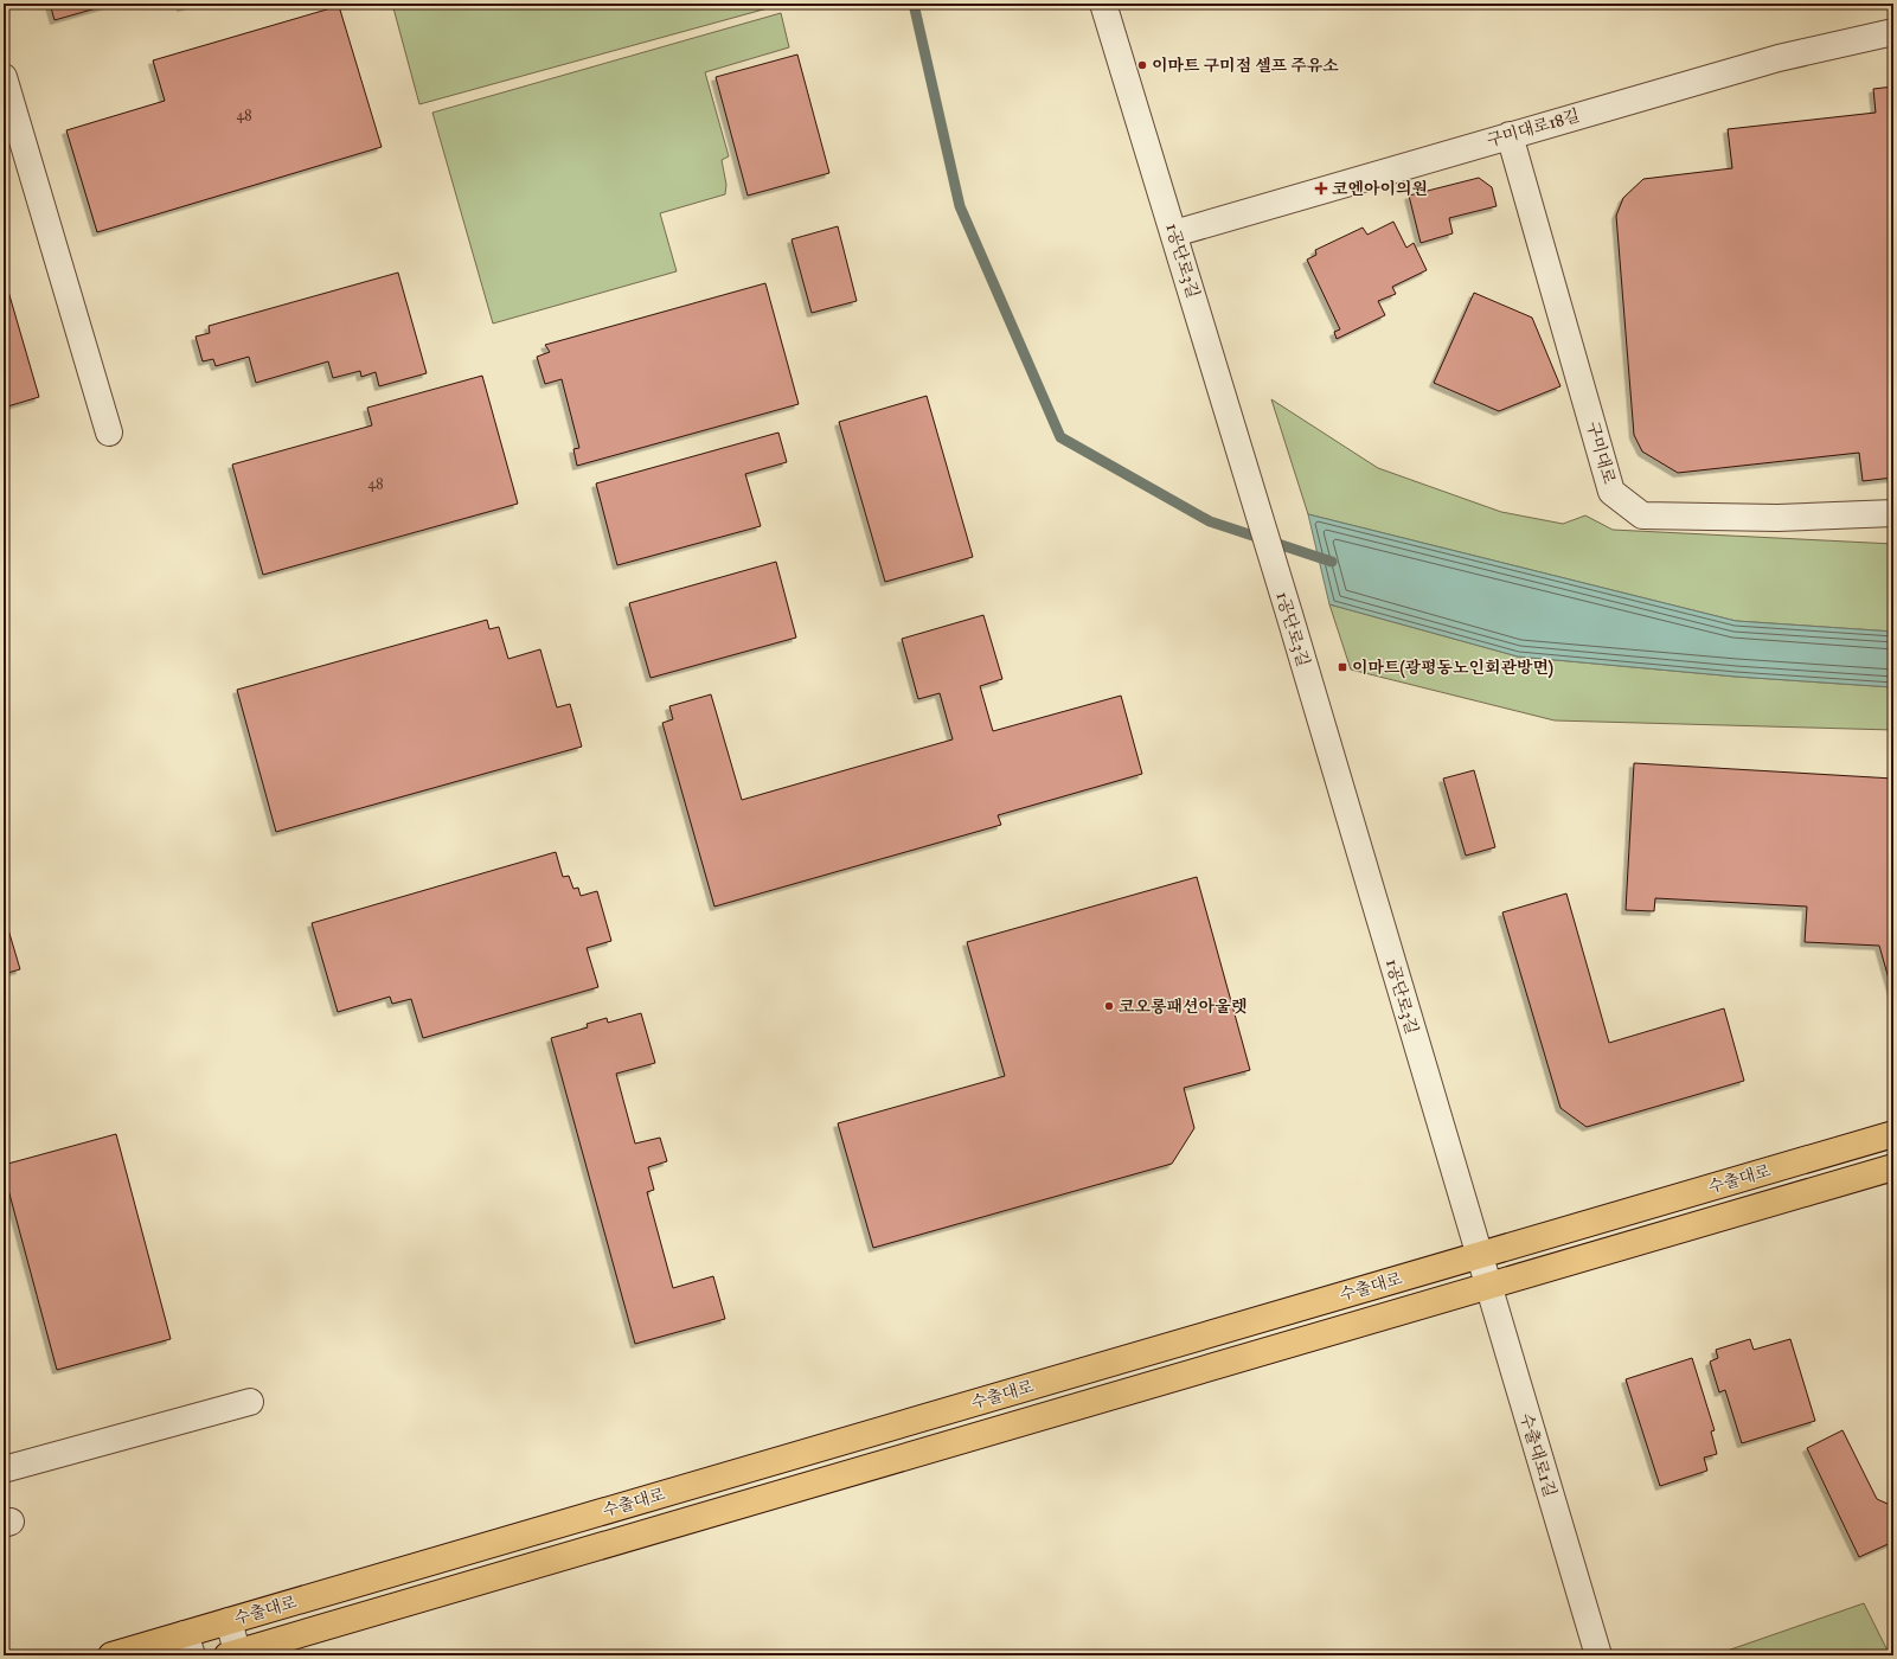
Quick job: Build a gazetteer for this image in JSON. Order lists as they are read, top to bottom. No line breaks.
{"streets":{"main road":["수출대로"],"street":["구미대로18길","1공단로3길","구미대로","수출대로1길"]},"crossings":[["구미대로18길","1공단로3길"],["구미대로18길","구미대로"],["1공단로3길","수출대로"],["1공단로3길","수출대로1길"],["수출대로","수출대로1길"]],"places":{"other":["이마트 구미점 셀프 주유소","코오롱패션아울렛"],"health":["코엔아이의원"],"transit":["이마트(광평동노인회관방면)"]},"house_numbers":["48","48"]}
